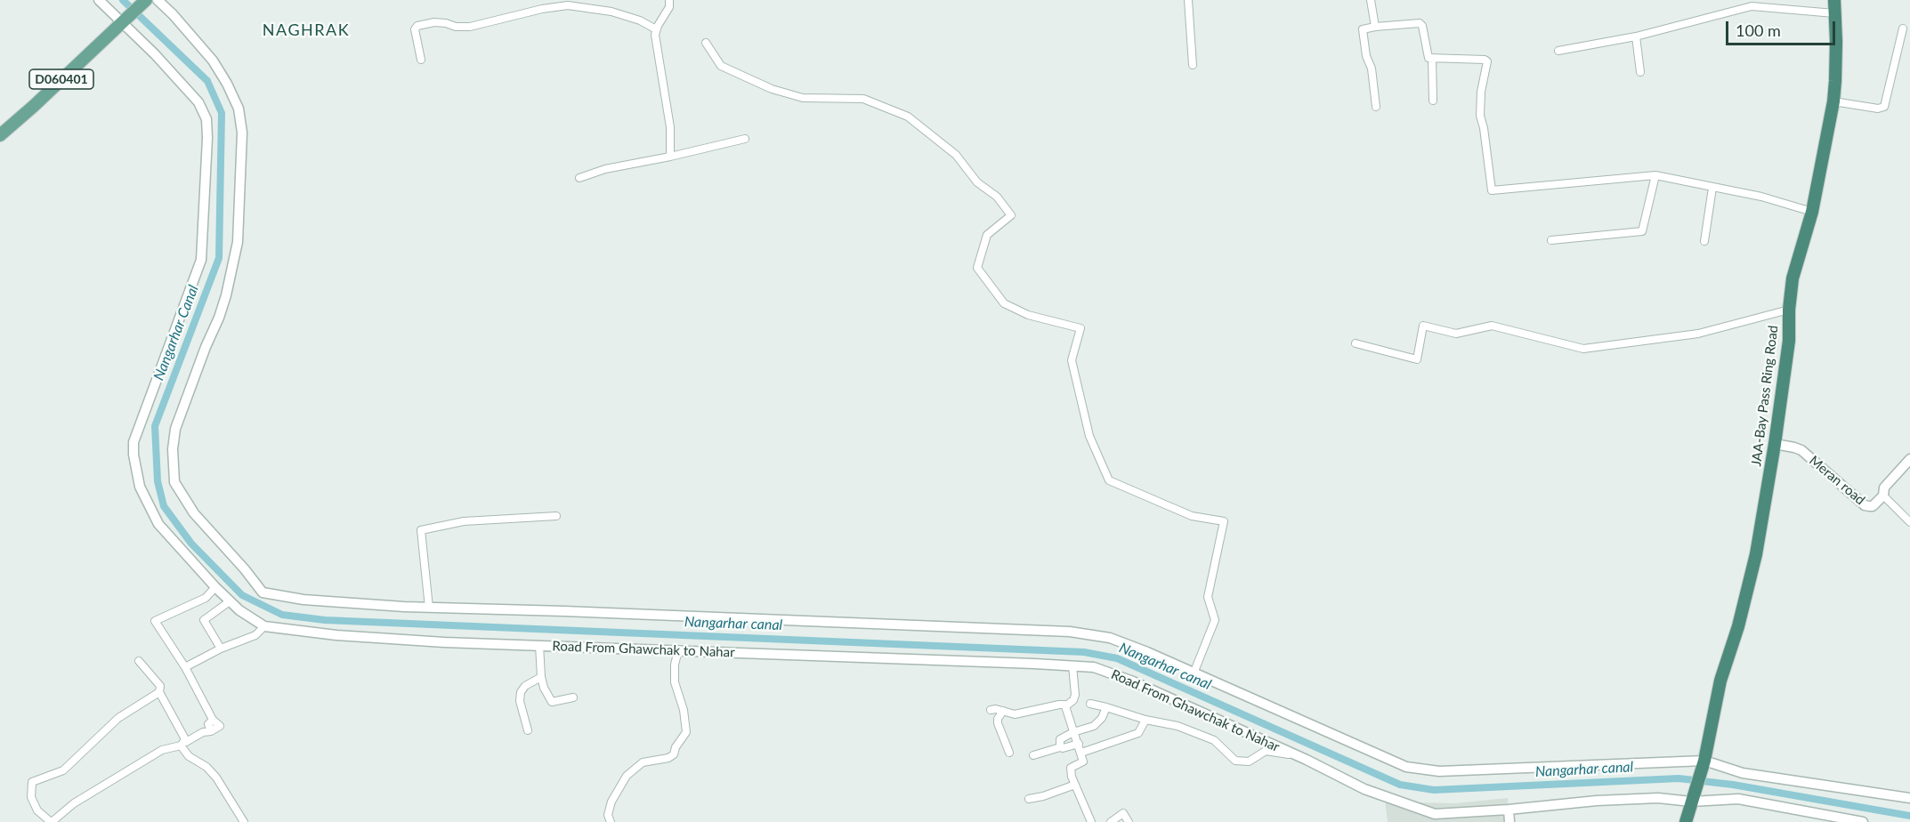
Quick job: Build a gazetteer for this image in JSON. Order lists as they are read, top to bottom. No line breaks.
{"streets":{"highway":["JAA-Bay Pass Ring Road"],"main road":["D060401"],"street":["Meran road","Road From Ghawchak to Nahar"]},"crossings":[["D060401","Road From Ghawchak to Nahar"],["JAA-Bay Pass Ring Road","Meran road"],["JAA-Bay Pass Ring Road","Road From Ghawchak to Nahar"]],"districts":["NAGHRAK"],"water":["Nangarhar Canal","Nangarhar canal"],"scale_bar":"100 m"}
